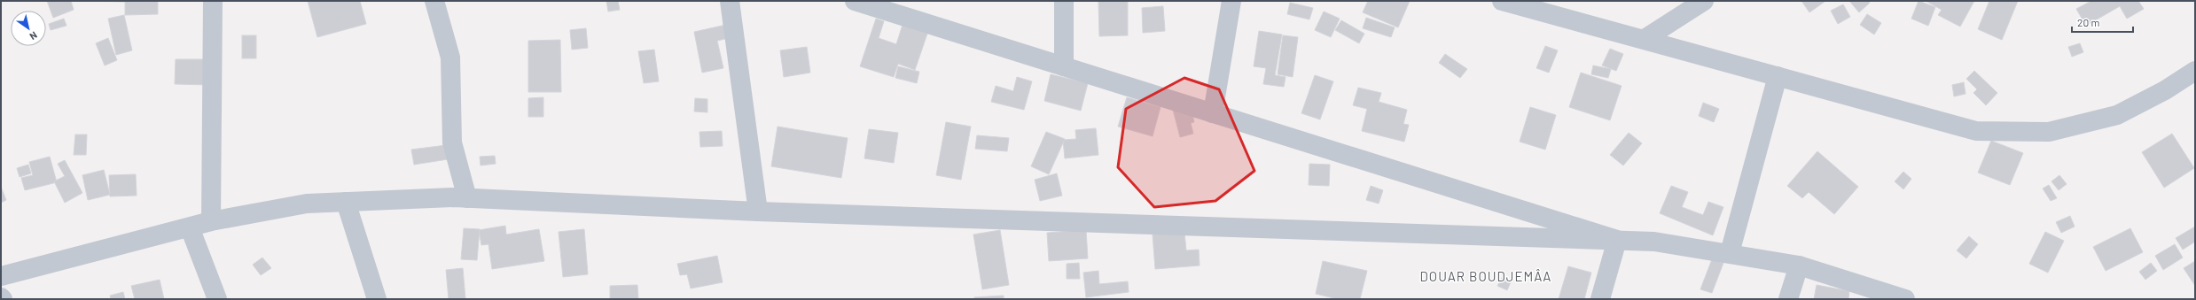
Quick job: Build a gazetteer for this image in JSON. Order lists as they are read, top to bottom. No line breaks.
{"districts":["DOUAR BOUDJEMÂA"],"scale_bar":"20 m","north":"bottom right"}
